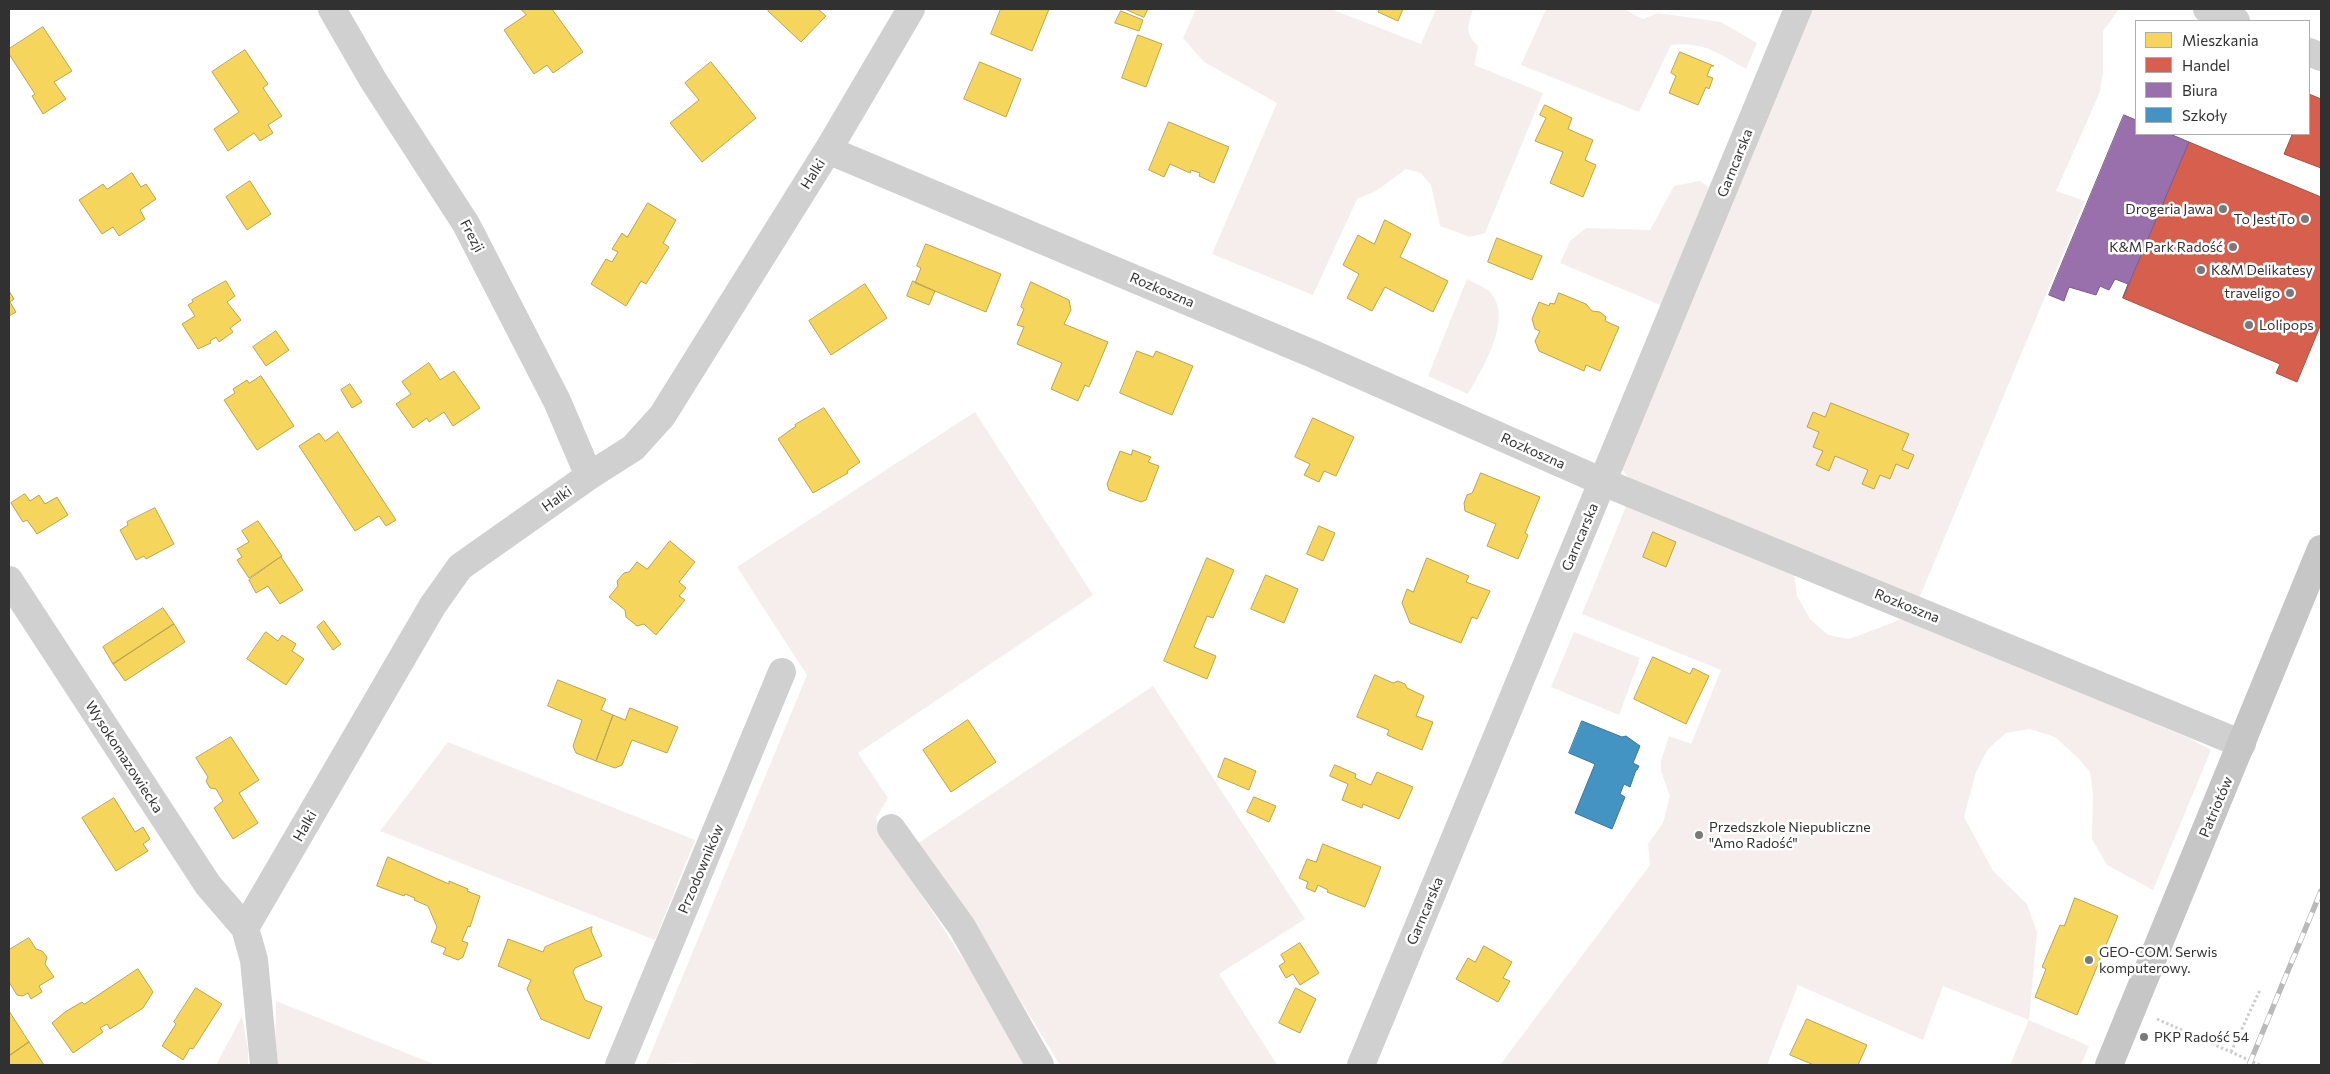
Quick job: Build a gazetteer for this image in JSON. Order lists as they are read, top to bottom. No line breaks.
{"streets":{"main road":["Patriotów"],"street":["Garncarska","Halki","Frezji","Rozkoszna","Wysokomazowiecka","Przodowników"]},"crossings":[["Garncarska","Rozkoszna"],["Halki","Frezji"],["Halki","Rozkoszna"],["Halki","Wysokomazowiecka"],["Rozkoszna","Patriotów"]],"places":["Drogeria Jawa","To Jest To","K&M Park Radość","K&M Delikatesy","traveligo","Lolipops","Przedszkole Niepubliczne \"Amo Radość\"","GEO-COM. Serwis komputerowy.","PKP Radość 54"],"legend":["Mieszkania","Handel","Biura","Szkoły"]}
